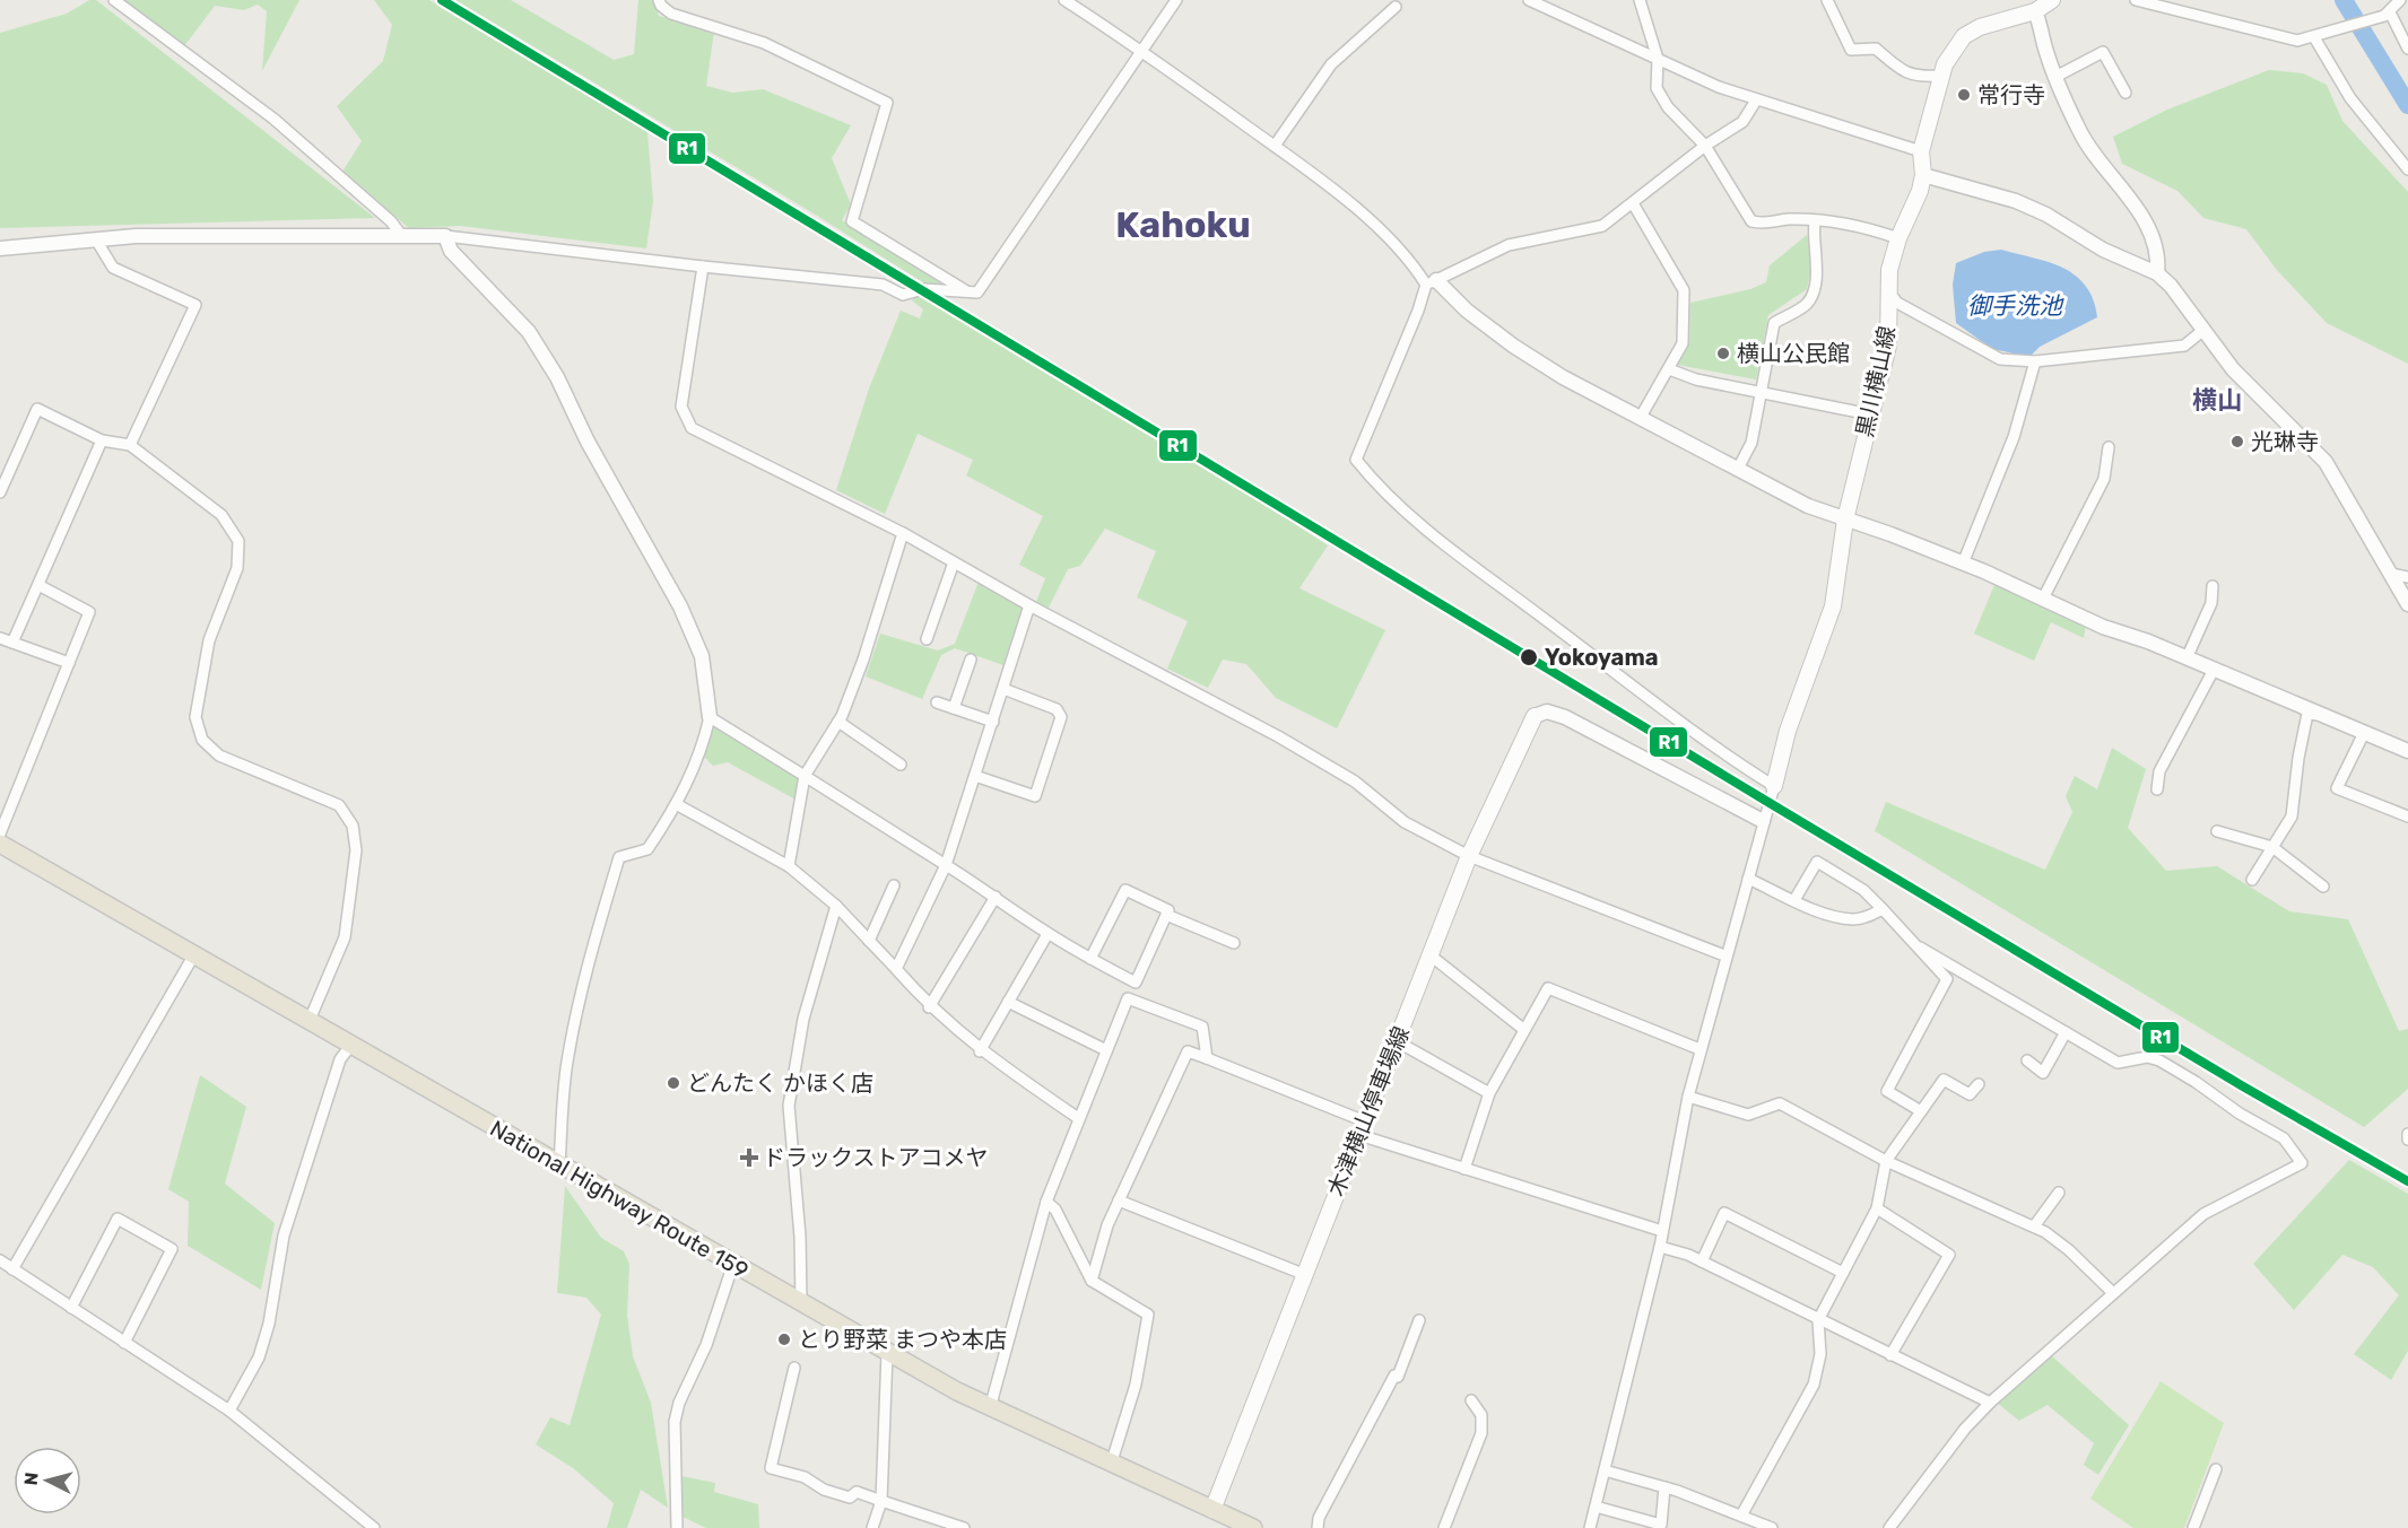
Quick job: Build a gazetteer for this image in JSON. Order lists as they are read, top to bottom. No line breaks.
{"streets":{"highway":["National Highway Route 159"],"main road":["黒川横山線","木津横山停車場線"]},"crossings":[["木津横山停車場線","National Highway Route 159"]],"districts":["Kahoku","横山"],"water":["御手洗池"],"places":{"other":["常行寺","横山公民館","光琳寺","Yokoyama","どんたく かほく店","とり野菜 まつや本店"],"health":["ドラックストアコメヤ"]},"lines":["transit line R1"],"north":"left"}
